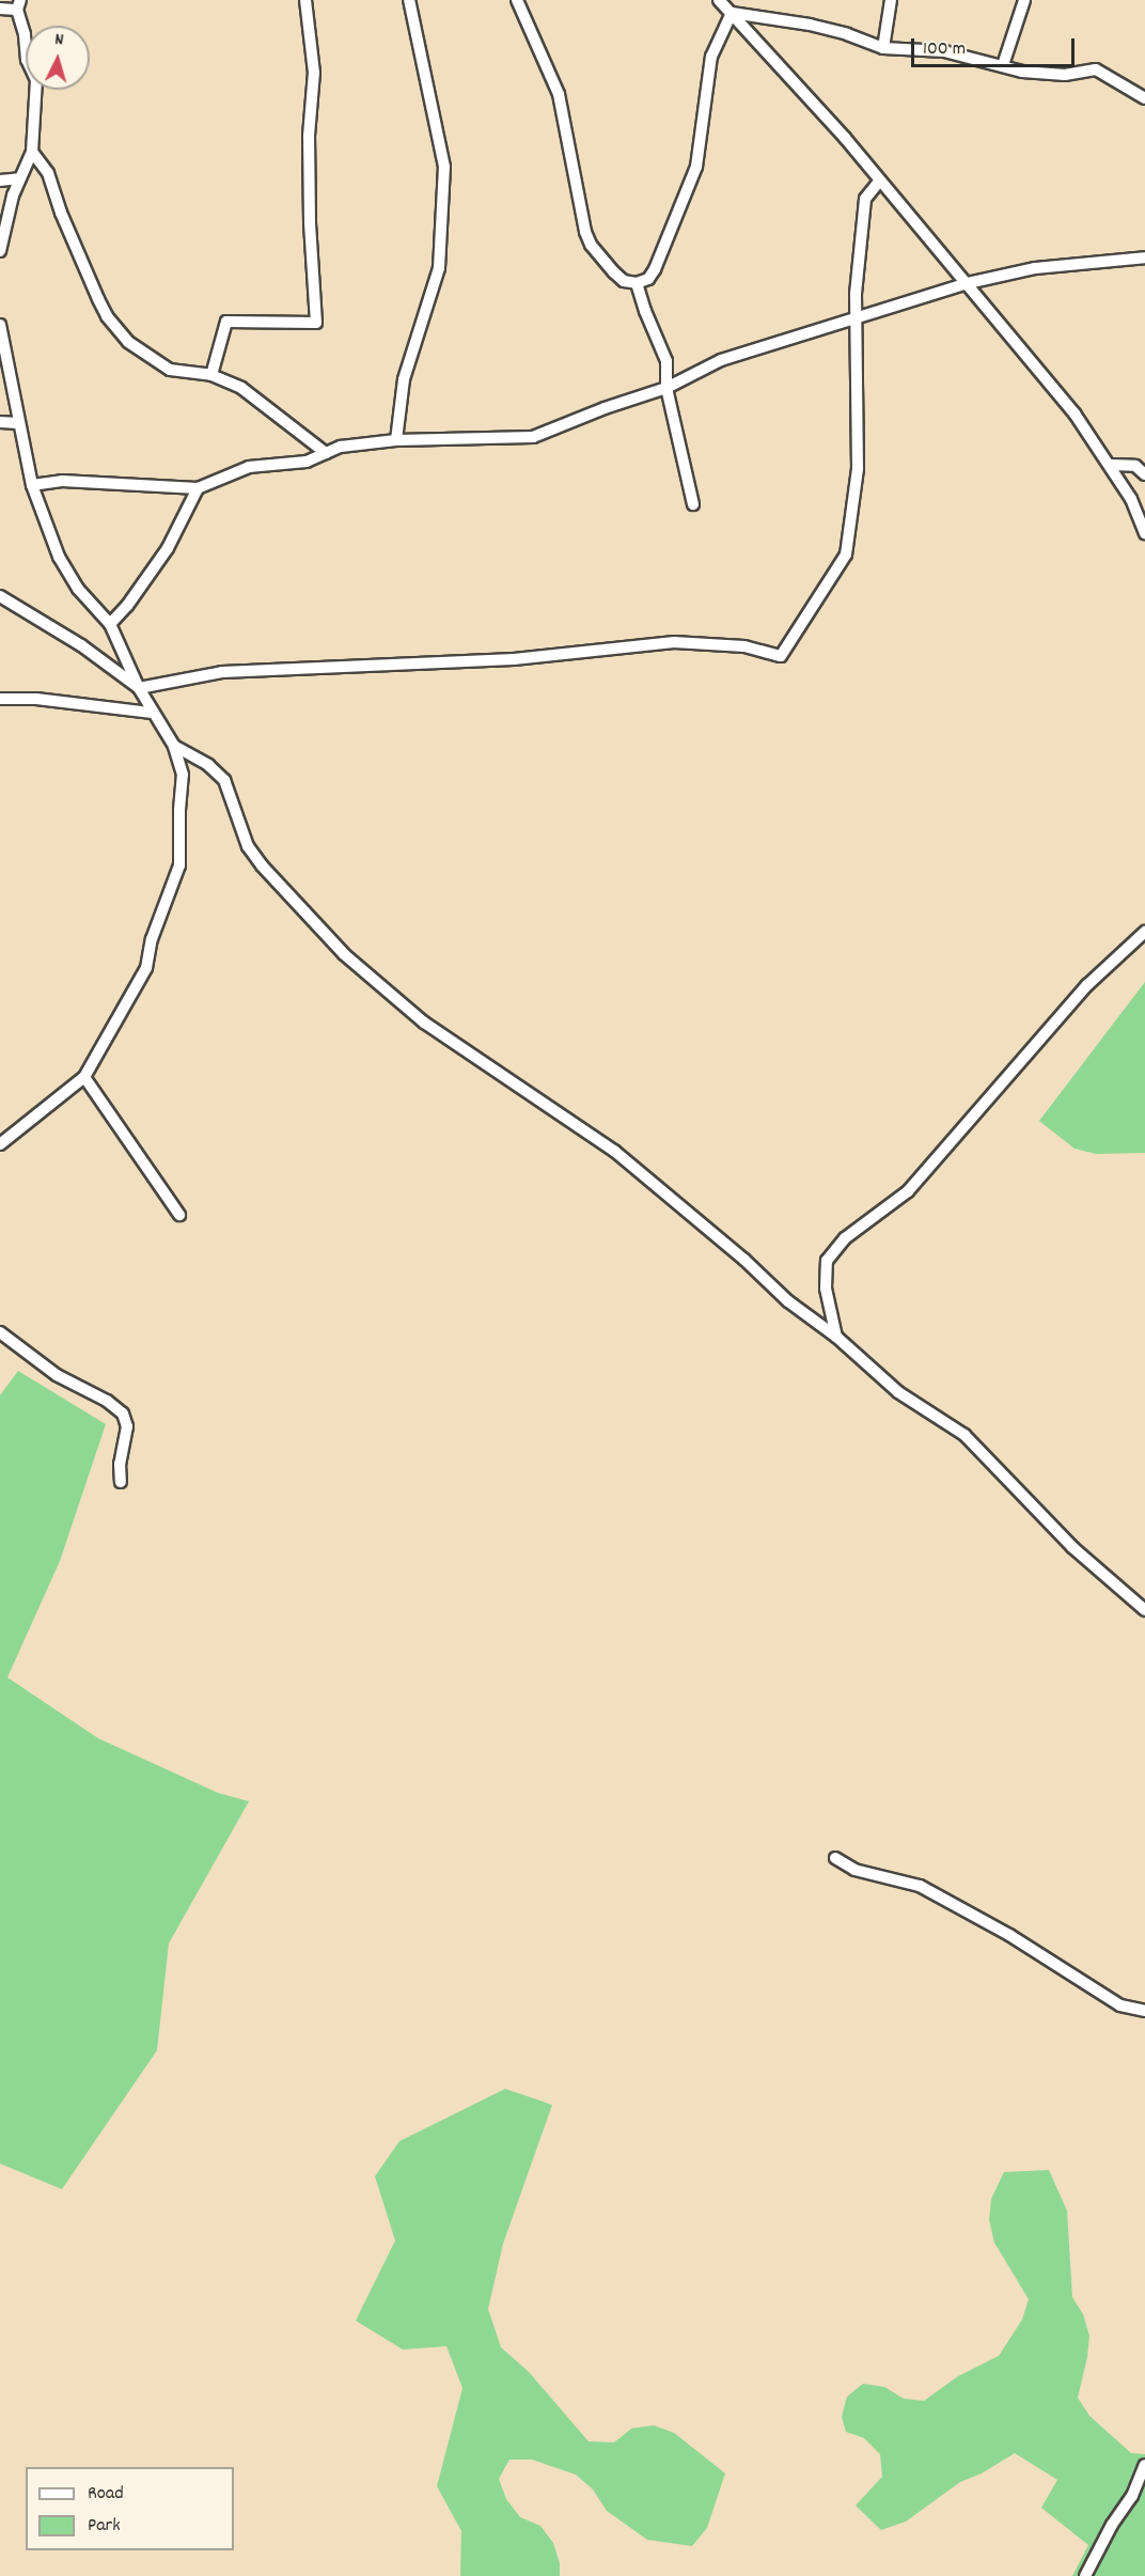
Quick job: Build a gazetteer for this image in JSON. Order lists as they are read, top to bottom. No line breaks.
{"legend":["Road","Park"],"scale_bar":"100 m","north":"top"}
